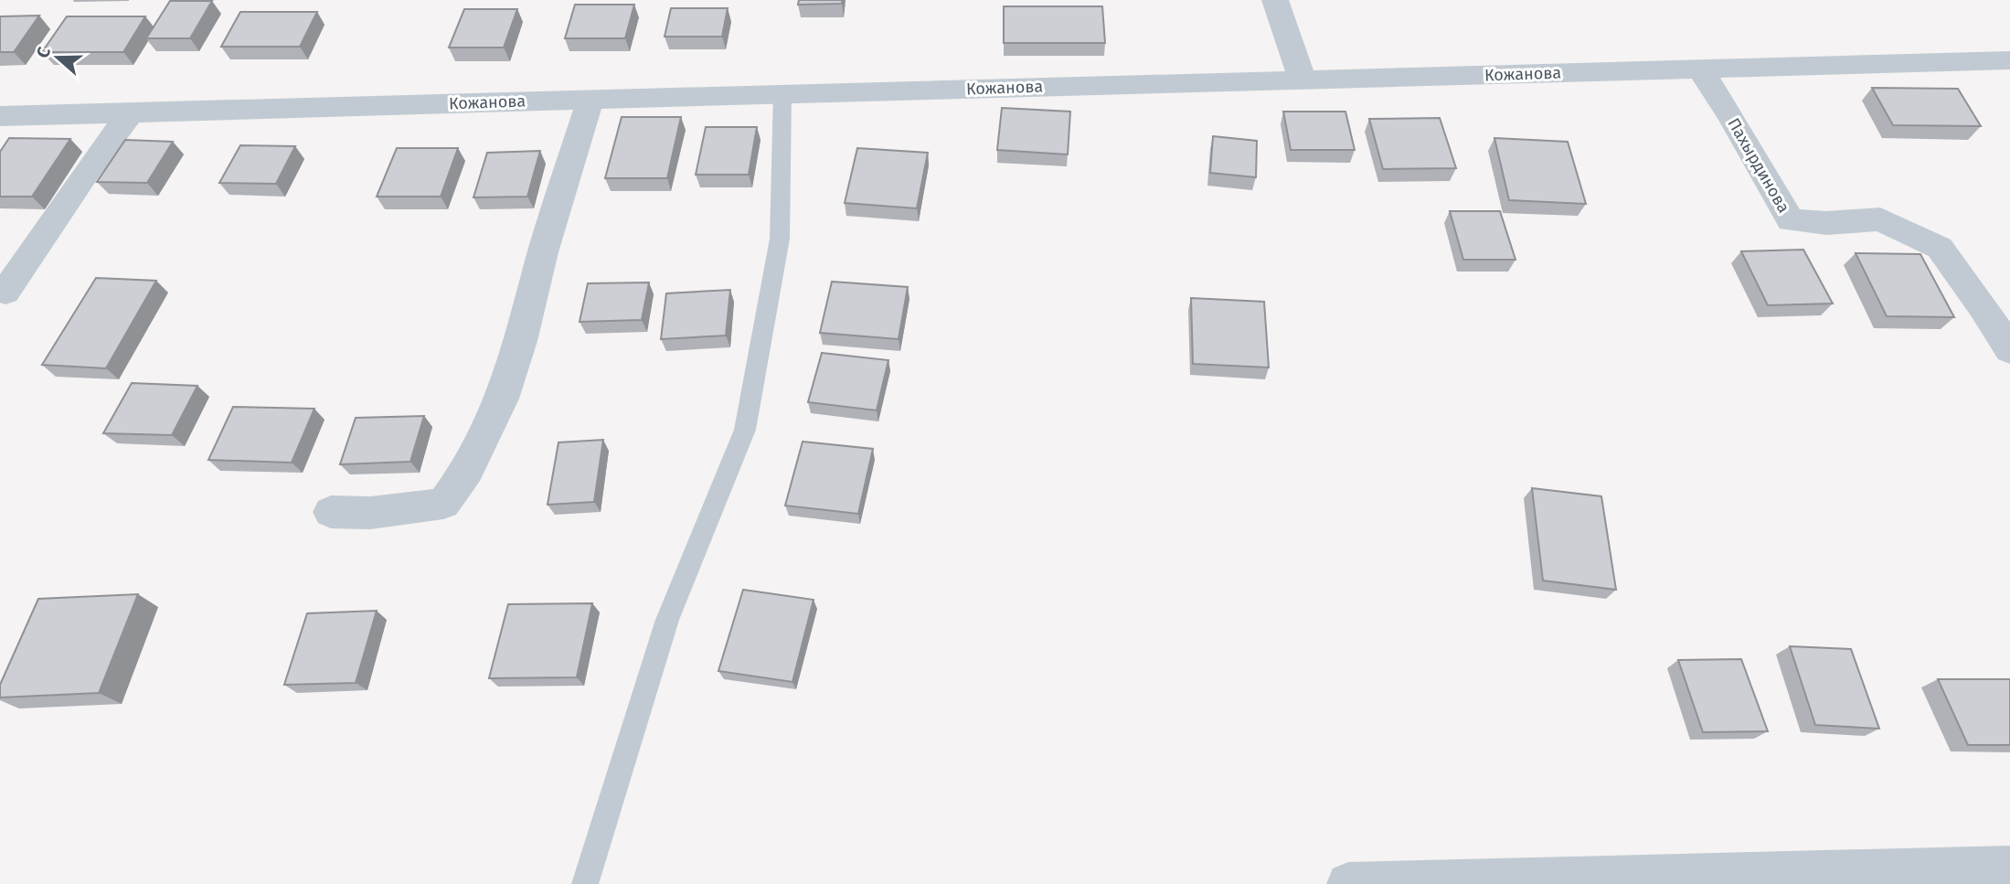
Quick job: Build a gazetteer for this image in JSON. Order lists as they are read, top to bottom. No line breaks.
{"streets":{"street":["Кожанова","Пахырдинова"]},"crossings":[["Кожанова","Пахырдинова"]],"north":"left"}
